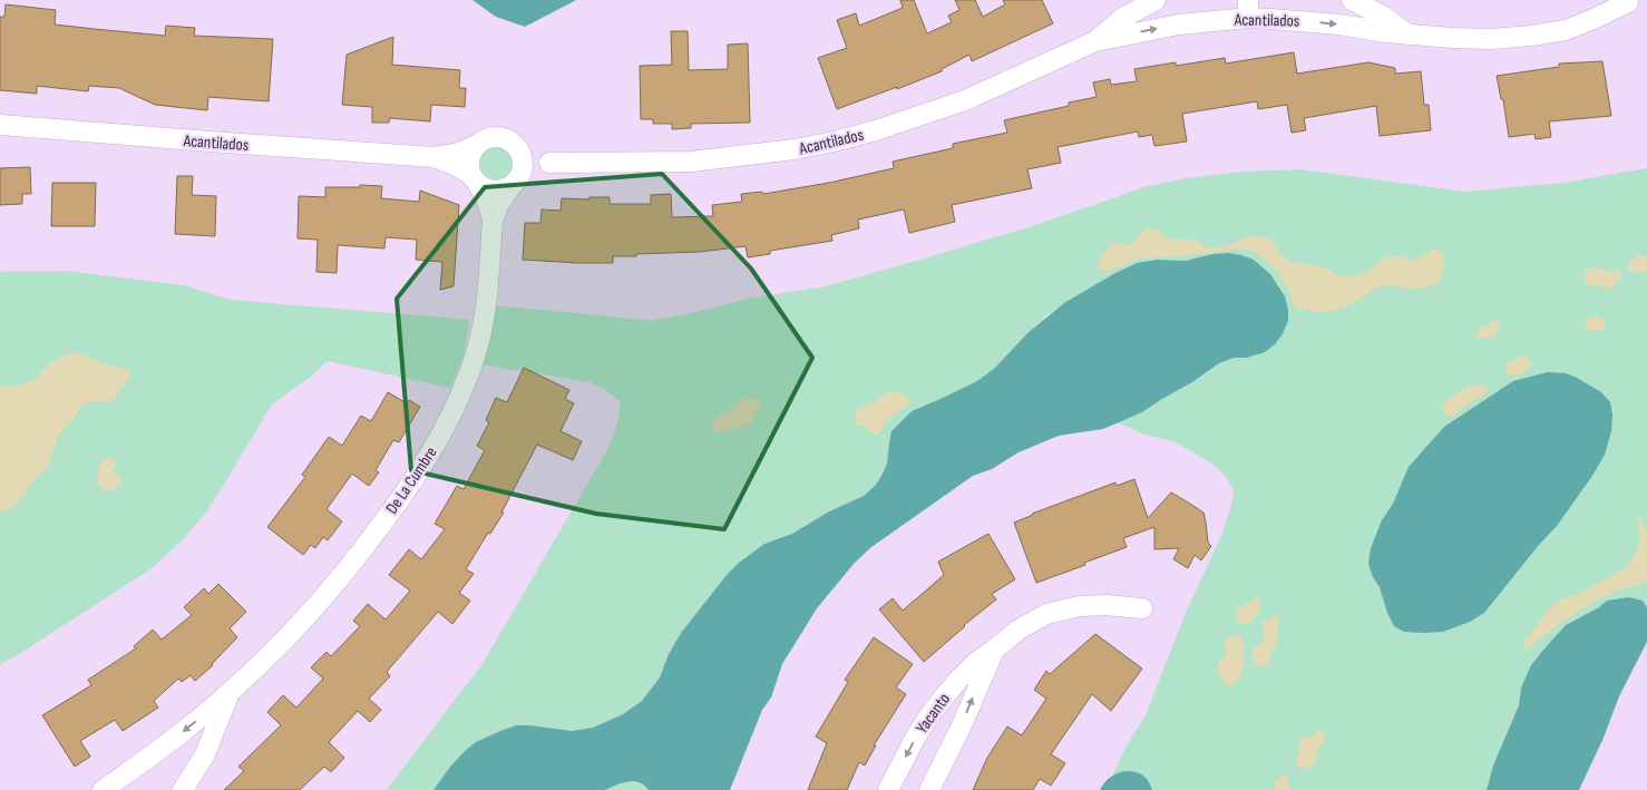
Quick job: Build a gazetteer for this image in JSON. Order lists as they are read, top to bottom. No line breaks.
{"streets":{"street":["Acantilados","De La Cumbre","Yacanto"]}}
